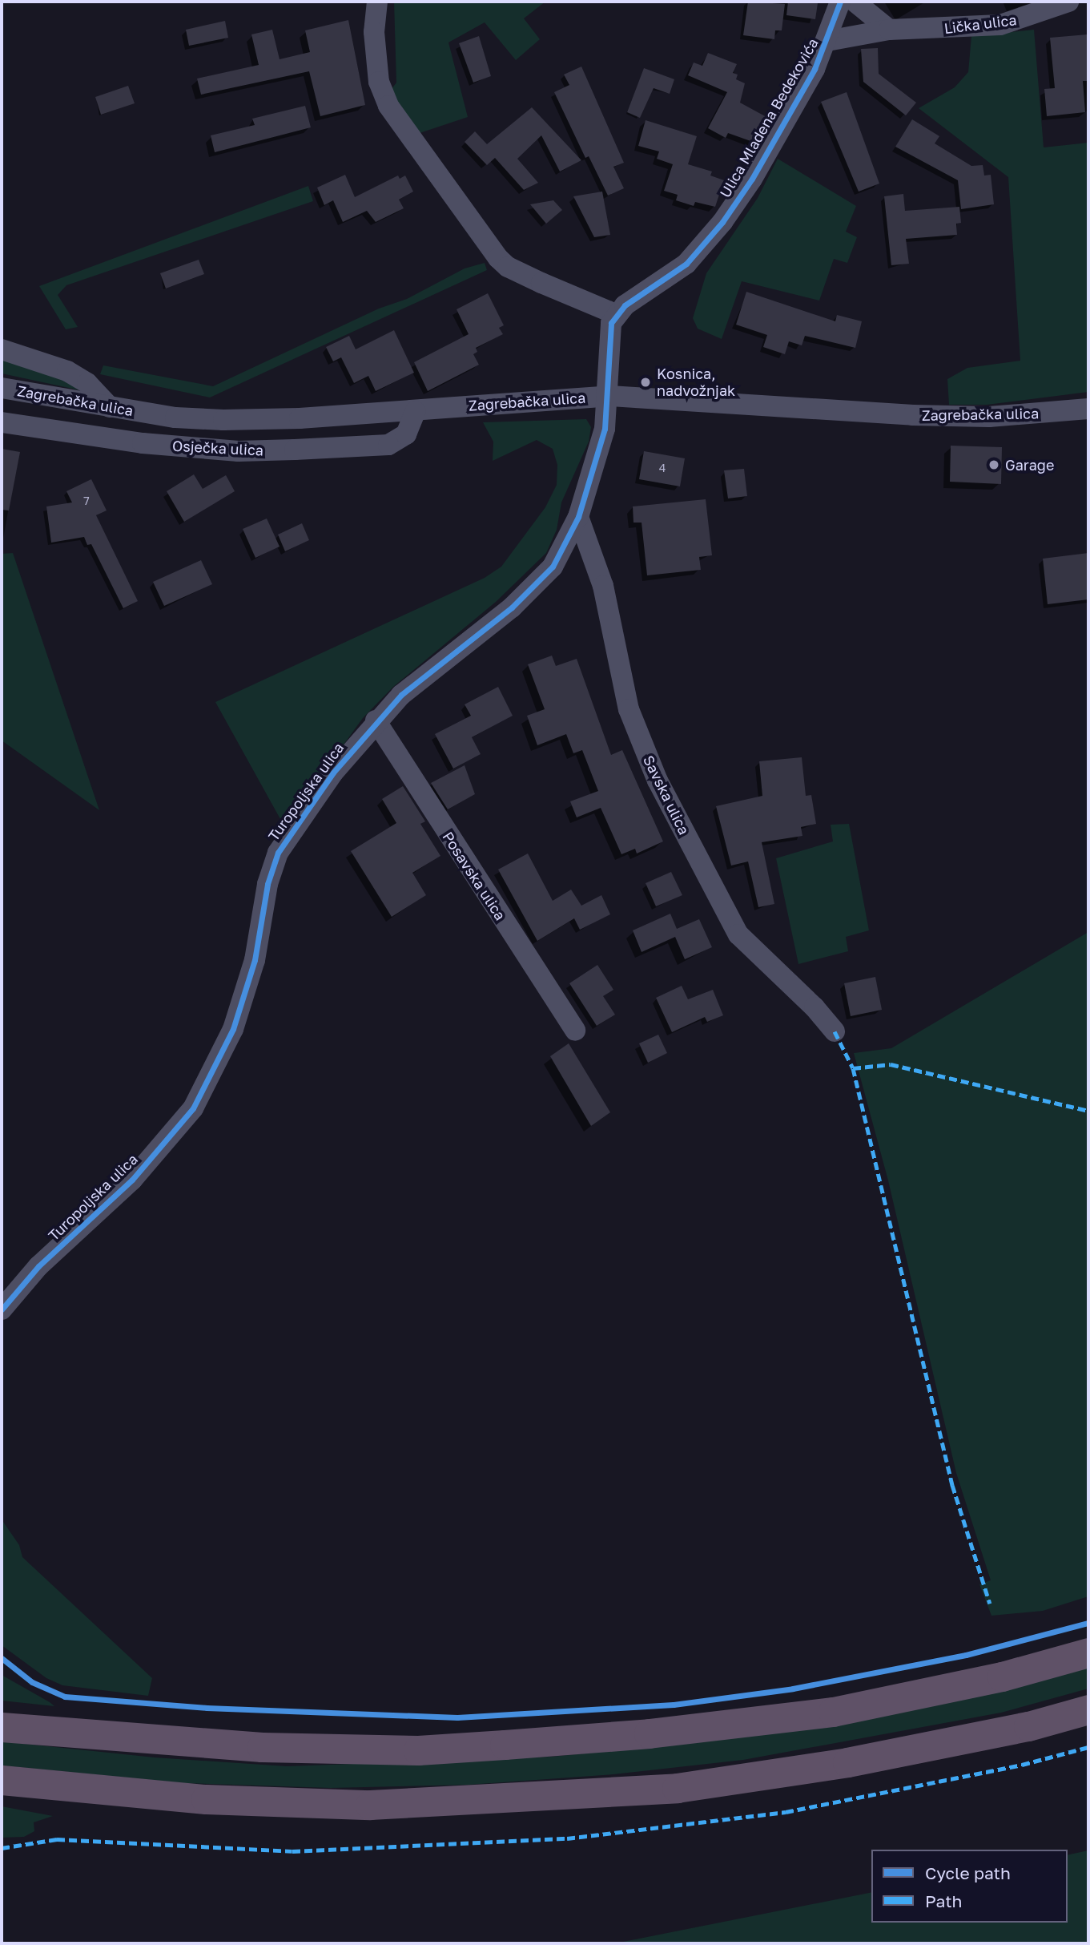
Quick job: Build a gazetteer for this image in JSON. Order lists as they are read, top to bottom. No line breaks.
{"streets":{"street":["Lička ulica","Ulica Mladena Bedekovića","Zagrebačka ulica","Osječka ulica","Turopoljska ulica","Savska ulica","Posavska ulica"]},"crossings":[["Lička ulica","Ulica Mladena Bedekovića"],["Zagrebačka ulica","Osječka ulica"],["Zagrebačka ulica","Turopoljska ulica"],["Turopoljska ulica","Savska ulica"],["Turopoljska ulica","Posavska ulica"]],"places":["Kosnica, nadvožnjak","Garage"],"house_numbers":["4","7"],"legend":["Cycle path","Path"]}
